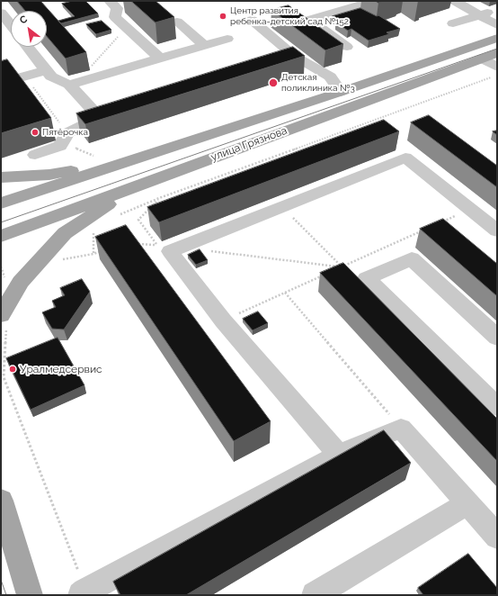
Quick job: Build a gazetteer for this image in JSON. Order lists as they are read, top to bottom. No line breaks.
{"streets":{"main road":["улица Грязнова"]},"places":["Центр развития ребенка-детский сад №152","Детская поликлиника №3","Пятёрочка","Уралмедсервис"],"north":"top left"}
